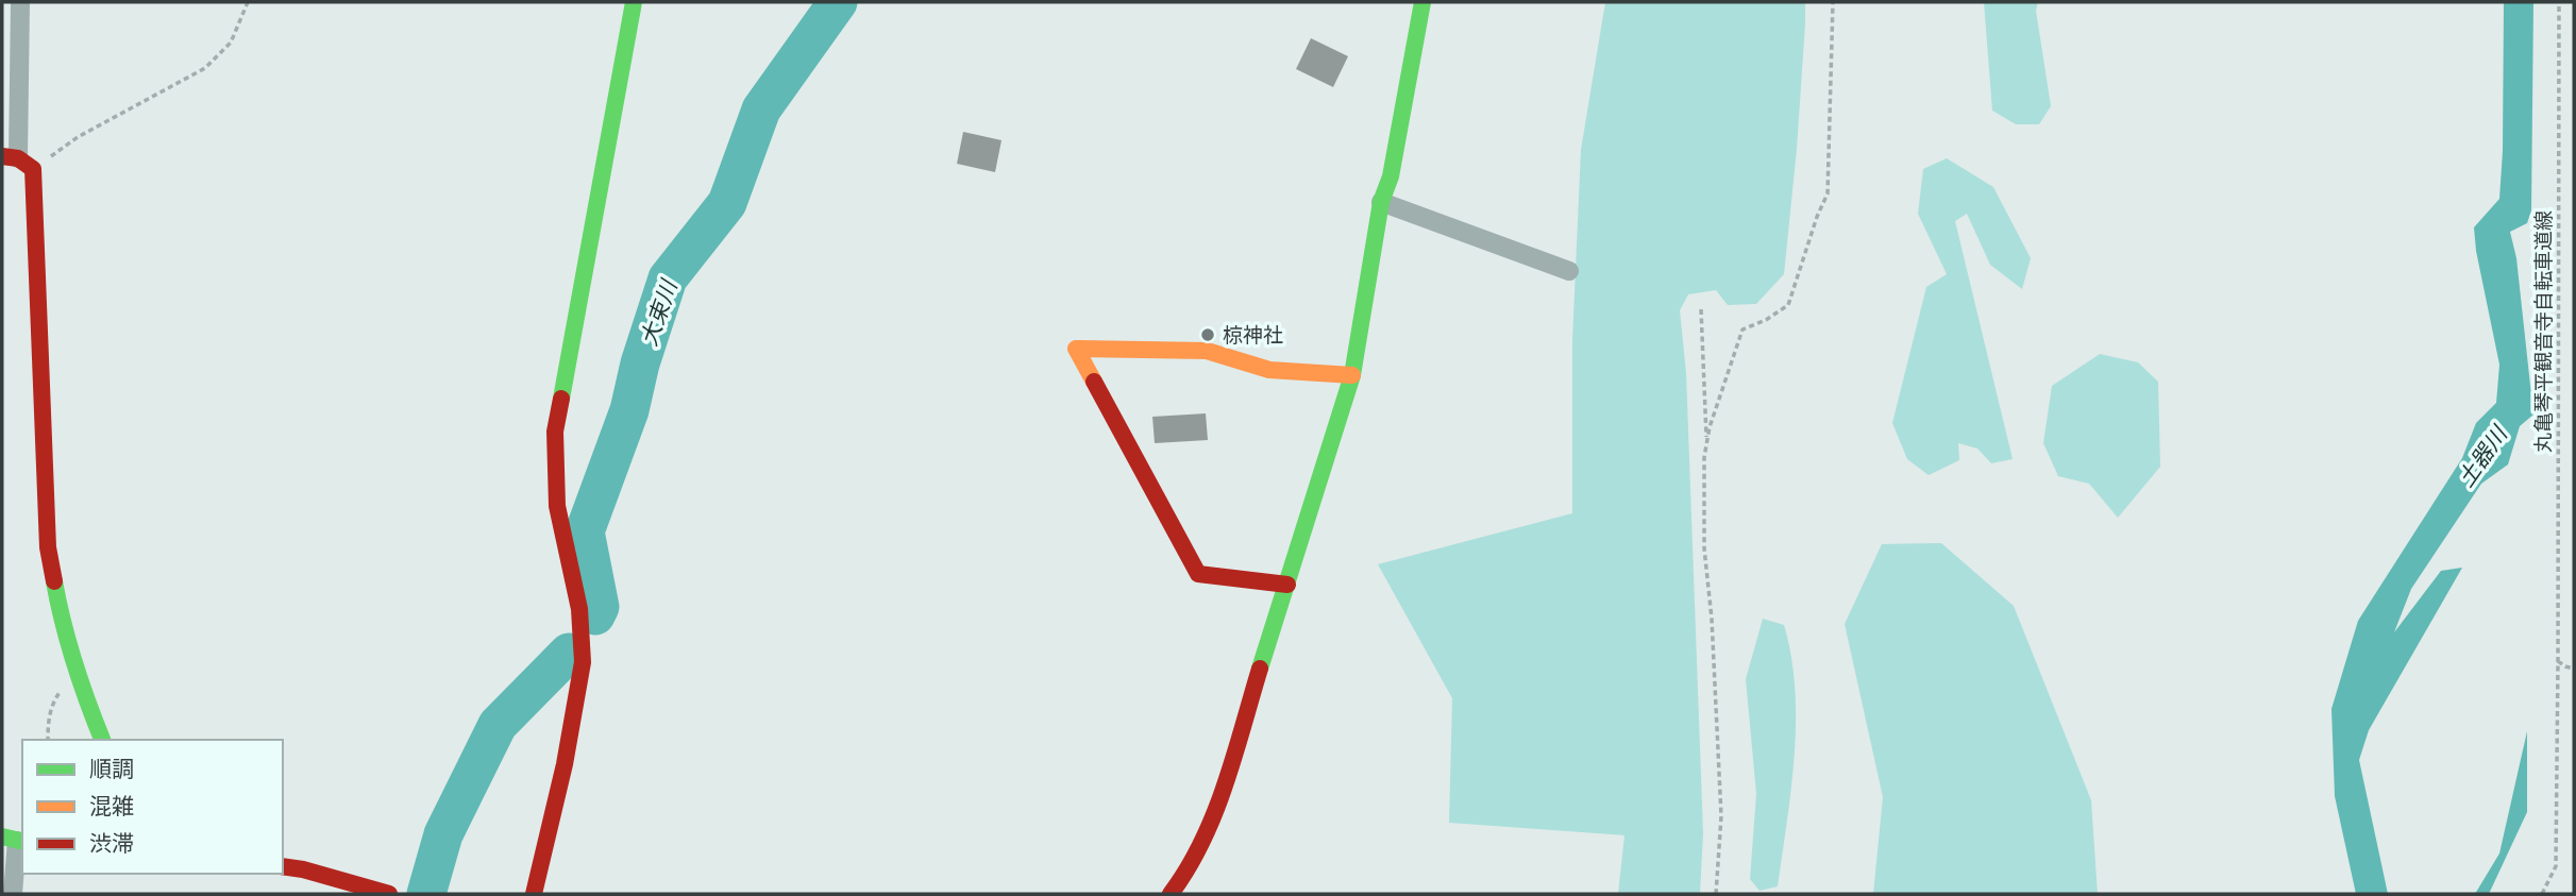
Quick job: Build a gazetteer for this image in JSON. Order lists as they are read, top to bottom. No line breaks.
{"streets":{"path":["丸亀琴平観音寺自転車道線"]},"water":["大束川","土器川"],"places":["椋神社"],"legend":["順調","混雑","渋滞"]}
